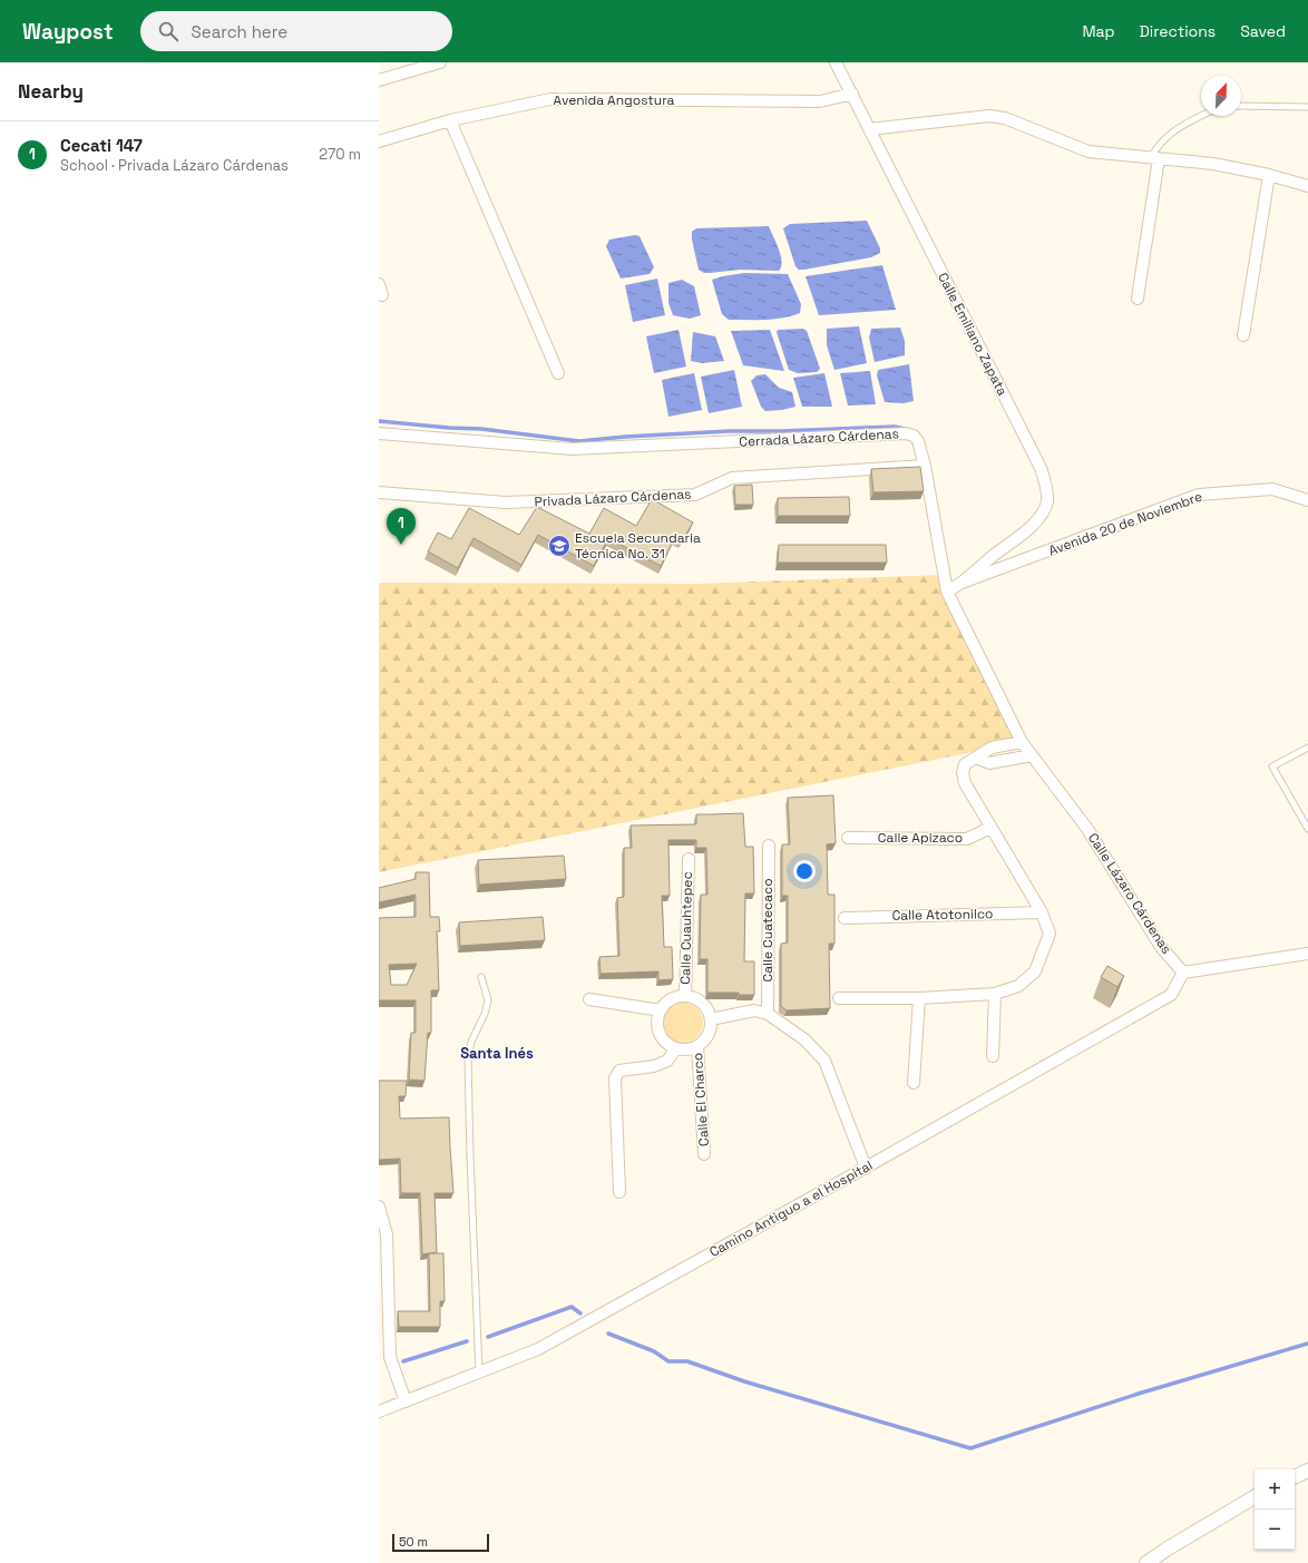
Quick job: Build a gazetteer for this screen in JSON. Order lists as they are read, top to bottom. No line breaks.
{"streets":{"street":["Avenida Angostura","Calle Emiliano Zapata","Cerrada Lázaro Cárdenas","Privada Lázaro Cárdenas","Avenida 20 de Noviembre","Calle Apizaco","Calle Lázaro Cárdenas","Calle Atotonilco","Calle Cuauhtepec","Calle Cuatecaco","Calle El Charco","Camino Antiguo a el Hospital"]},"crossings":[["Avenida Angostura","Calle Emiliano Zapata"],["Calle Emiliano Zapata","Avenida 20 de Noviembre"],["Cerrada Lázaro Cárdenas","Privada Lázaro Cárdenas"],["Cerrada Lázaro Cárdenas","Avenida 20 de Noviembre"],["Cerrada Lázaro Cárdenas","Calle Lázaro Cárdenas"],["Calle Lázaro Cárdenas","Camino Antiguo a el Hospital"],["Calle Cuauhtepec","Calle El Charco"]],"districts":["Santa Inés"],"places":{"school or university":["Escuela Secundaria Técnica No. 31"]},"scale_bar":"50 m","north":"top right","page":{"header":"Waypost","search":"Search here","nav":["Map","Directions","Saved"],"heading":"Nearby","list":[{"mark":"1","name":"Cecati 147","note":"School · Privada Lázaro Cárdenas","value":"270 m"}],"pins":"1","map_buttons":["+","−"],"scale":"50 m"}}
